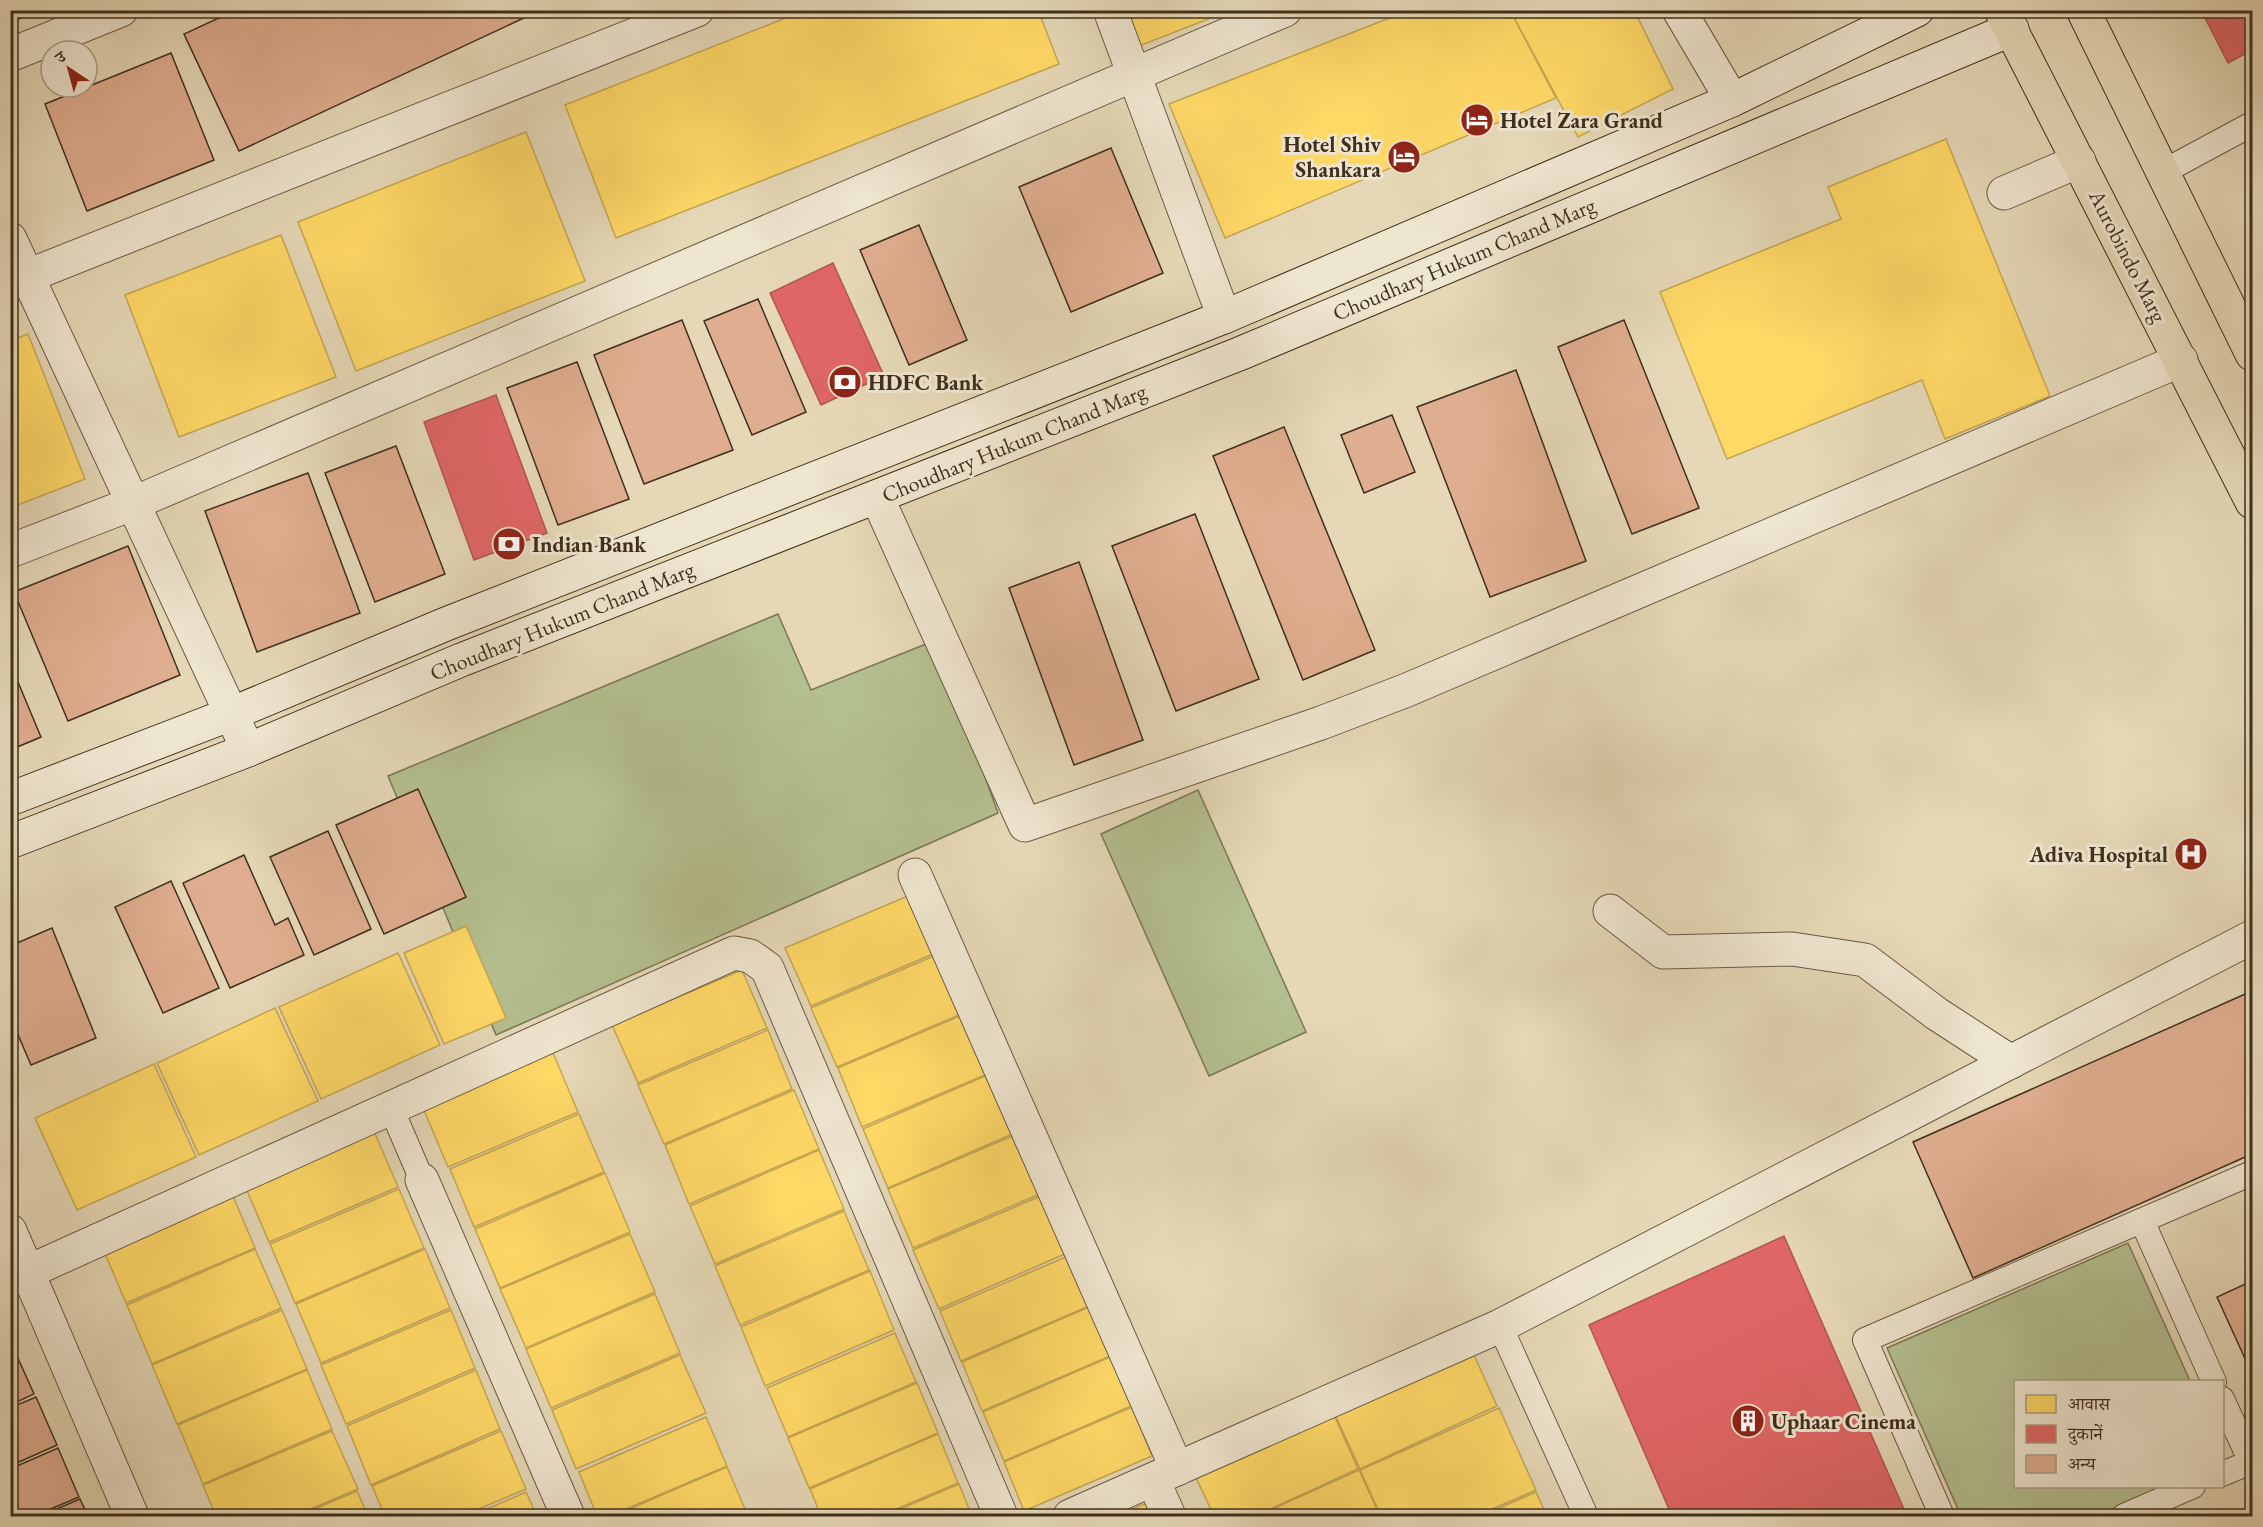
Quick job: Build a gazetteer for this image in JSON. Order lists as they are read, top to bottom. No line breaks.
{"streets":{"highway":["Aurobindo Marg"],"street":["Choudhary Hukum Chand Marg"]},"crossings":[["Aurobindo Marg","Choudhary Hukum Chand Marg"]],"places":{"hotel":["Hotel Zara Grand","Hotel Shiv Shankara"],"bank":["HDFC Bank","Indian Bank"],"hospital":["Adiva Hospital"],"building":["Uphaar Cinema"]},"legend":["आवास","दुकानें","अन्य"],"north":"top left"}
